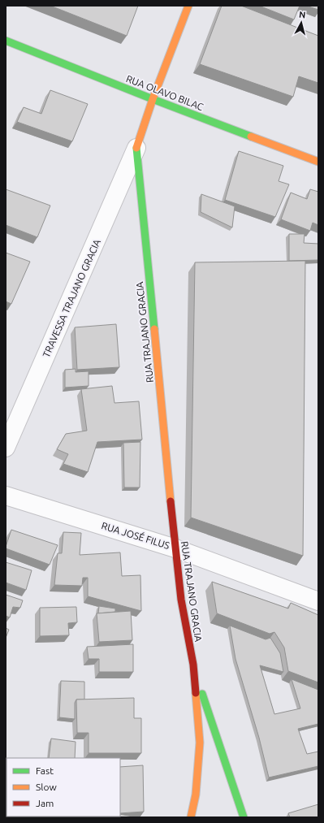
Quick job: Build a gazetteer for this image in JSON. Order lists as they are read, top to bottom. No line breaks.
{"streets":{"main road":["RUA OLAVO BILAC","RUA TRAJANO GRACIA"],"street":["TRAVESSA TRAJANO GRACIA","RUA JOSÉ FILUS"]},"crossings":[["RUA OLAVO BILAC","RUA TRAJANO GRACIA"],["TRAVESSA TRAJANO GRACIA","RUA TRAJANO GRACIA"],["RUA TRAJANO GRACIA","RUA JOSÉ FILUS"]],"legend":["Fast","Slow","Jam"],"north":"top"}
